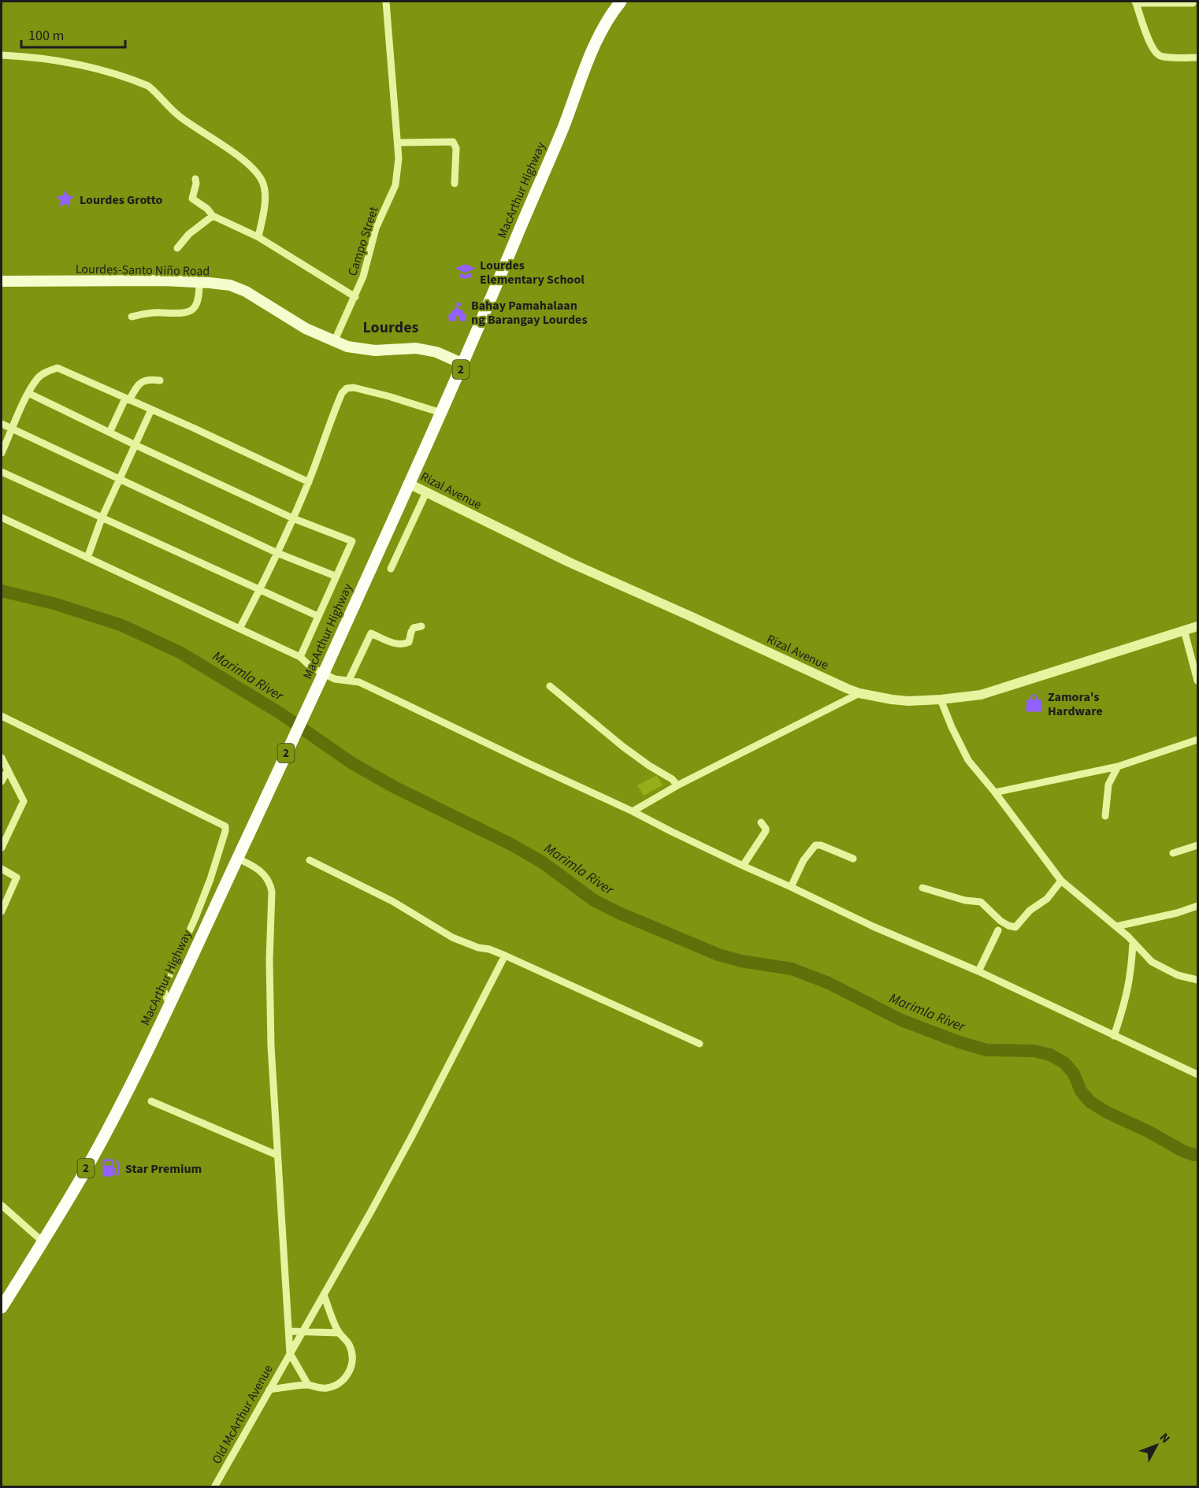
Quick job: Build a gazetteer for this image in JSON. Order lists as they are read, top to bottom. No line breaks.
{"streets":{"highway":["MacArthur Highway","2"],"main road":["Lourdes-Santo Niño Road"],"street":["Campo Street","Rizal Avenue","Old McArthur Avenue"]},"crossings":[["MacArthur Highway","Lourdes-Santo Niño Road"],["MacArthur Highway","Rizal Avenue"],["Campo Street","Lourdes-Santo Niño Road"]],"districts":["Lourdes"],"water":["Marimla River"],"places":{"place":["Lourdes Grotto"],"school or university":["Lourdes Elementary School"],"public building":["Bahay Pamahalaan ng Barangay Lourdes"],"shop":["Zamora's Hardware"],"fuel station":["Star Premium"]},"scale_bar":"100 m","north":"top right"}
